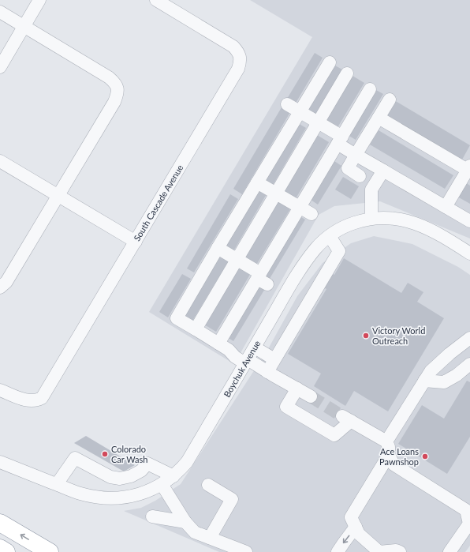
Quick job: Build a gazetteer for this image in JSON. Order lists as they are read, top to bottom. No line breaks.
{"streets":{"street":["South Cascade Avenue","Boychuk Avenue"]},"places":["Victory World Outreach","Colorado Car Wash","Ace Loans Pawnshop"]}
